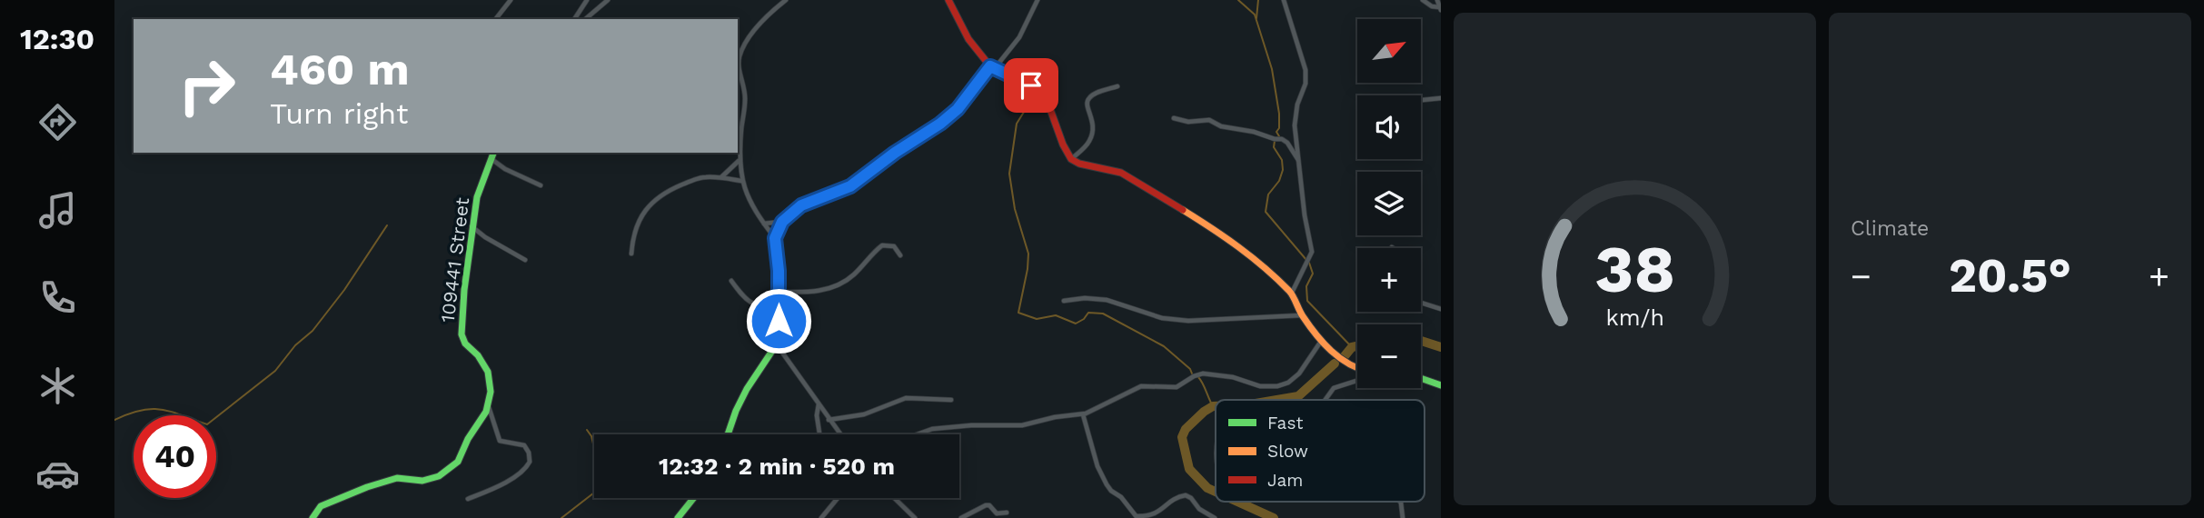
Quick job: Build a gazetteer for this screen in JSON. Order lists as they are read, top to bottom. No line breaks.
{"streets":{"street":["109441 Street"]},"legend":["Fast","Slow","Jam"],"north":"top right","page":{"tabs":"12:30","tile":"Climate","map_buttons":["+","−"],"turn":["460 m","Turn right"],"heat":["−","20.5°","+"],"limit":"40","trip":"12:32 · 2 min · 520 m","gauge":["38","km/h"]}}
